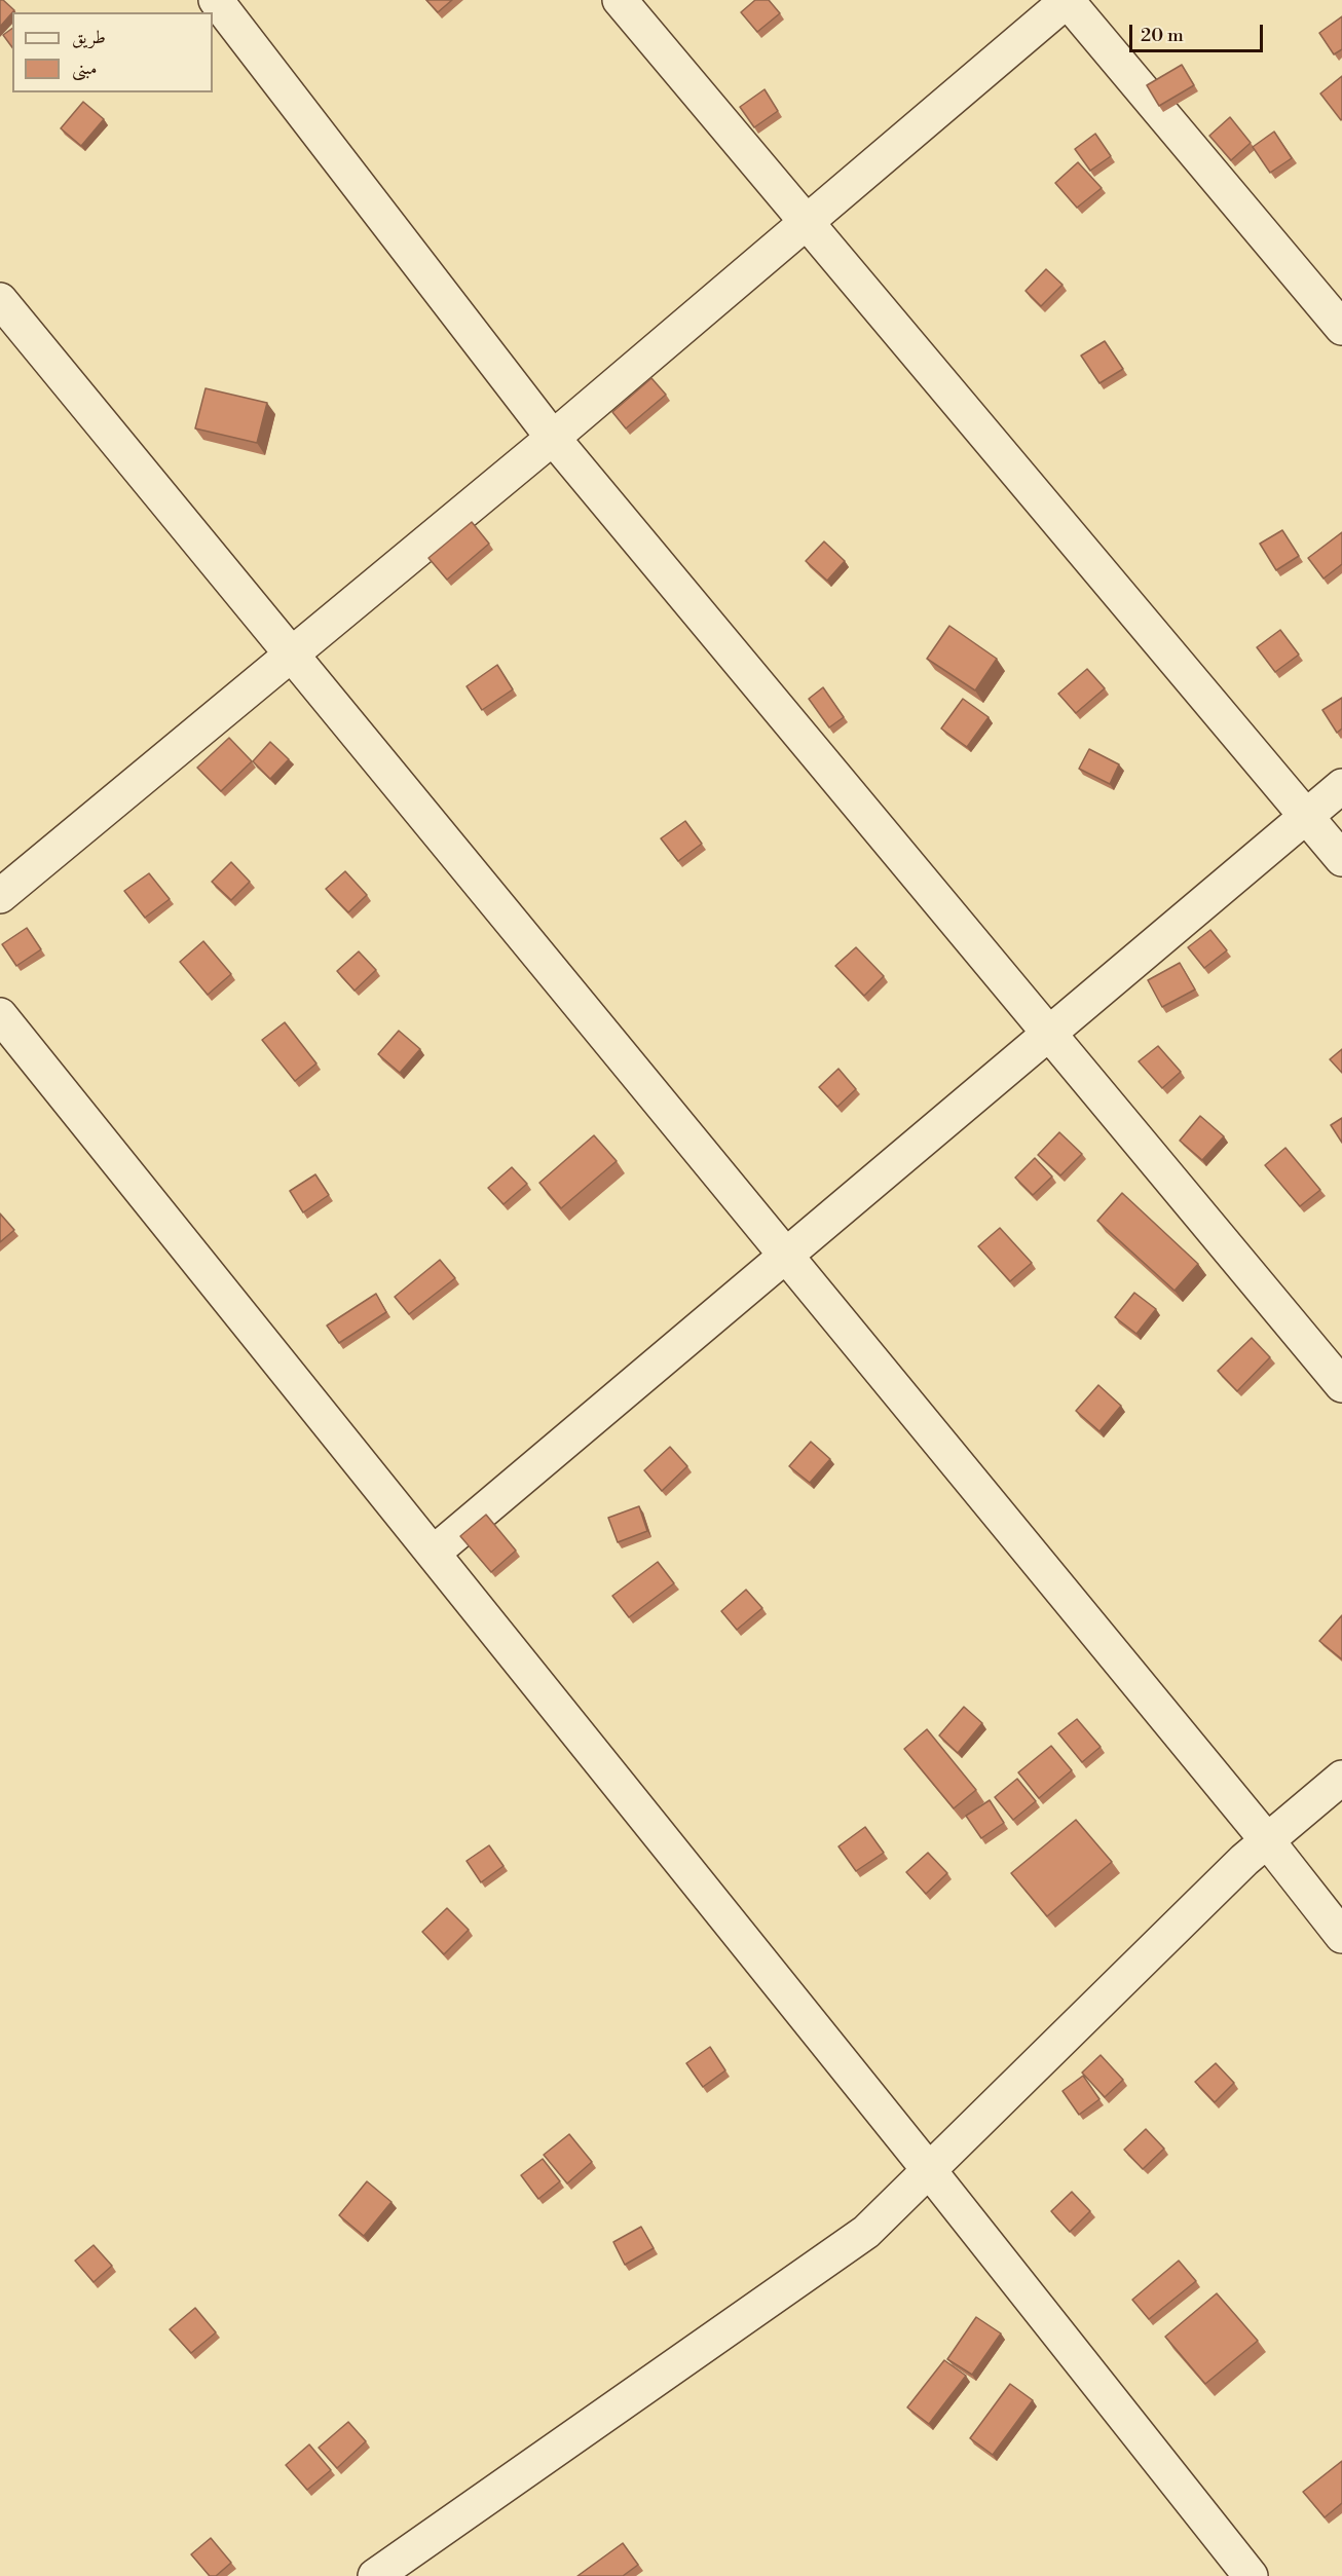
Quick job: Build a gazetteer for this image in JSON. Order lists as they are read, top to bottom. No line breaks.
{"legend":["طريق","مبنى"],"scale_bar":"20 m"}
